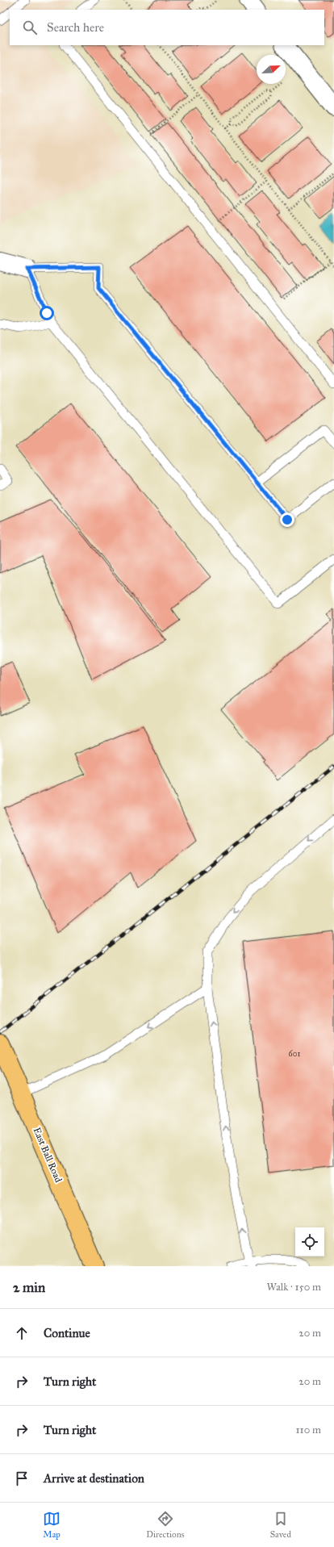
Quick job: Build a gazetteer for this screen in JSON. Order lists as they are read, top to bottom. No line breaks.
{"streets":{"main road":["East Ball Road"]},"house_numbers":["601"],"north":"top right","page":{"search":"Search here","heading":["2 min","Walk · 150 m"],"list":[["Continue","20 m"],["Turn right","20 m"],["Turn right","110 m"],"Arrive at destination"],"nav":["Map","Directions","Saved"]}}
